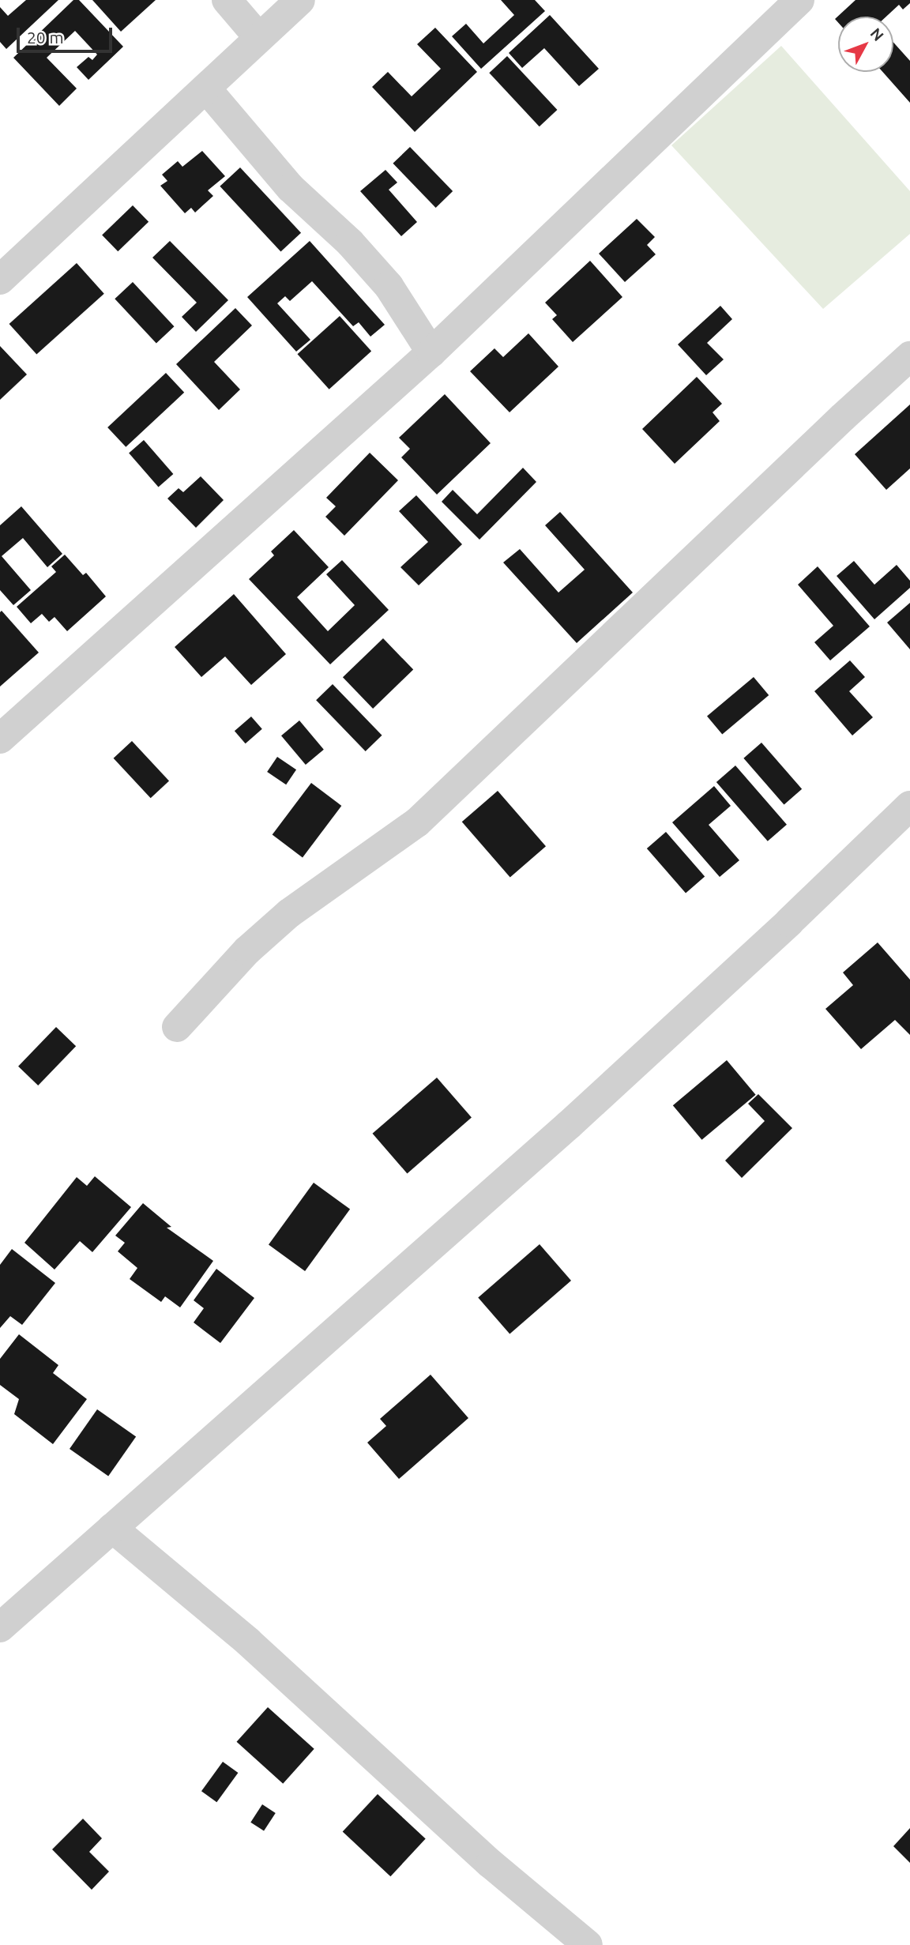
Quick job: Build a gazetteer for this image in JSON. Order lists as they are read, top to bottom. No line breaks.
{"scale_bar":"20 m","north":"top right"}
